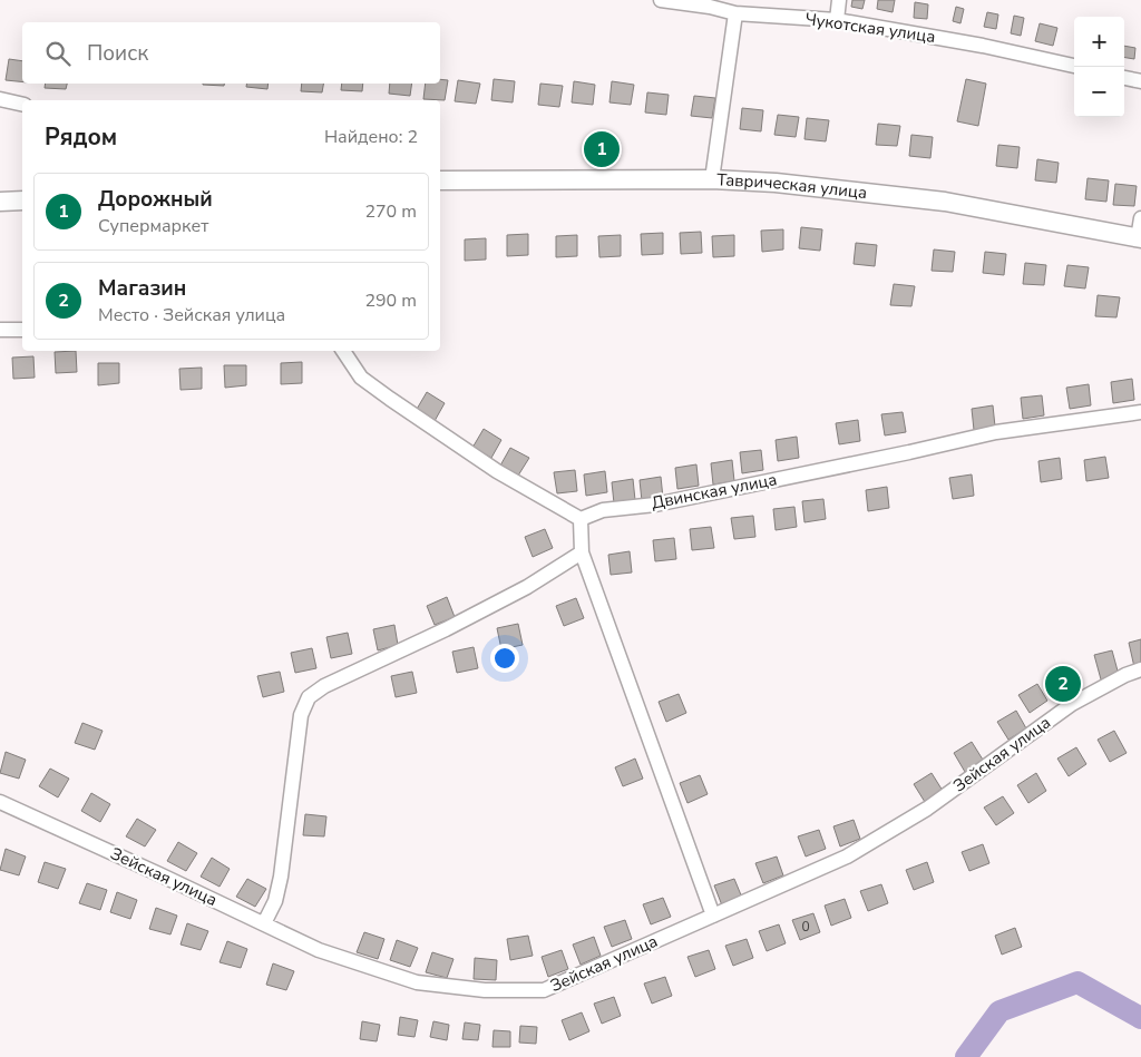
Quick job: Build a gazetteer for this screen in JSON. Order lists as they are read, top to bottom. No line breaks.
{"streets":{"main road":["Таврическая улица"],"street":["Чукотская улица","Двинская улица","Зейская улица"]},"house_numbers":["0"],"page":{"map_buttons":["+","−"],"search":"Поиск","heading":["Рядом","Найдено: 2"],"pins":["1","2"],"list":[{"mark":"1","name":"Дорожный","note":"Супермаркет","value":"270 m"},{"mark":"2","name":"Магазин","note":"Место · Зейская улица","value":"290 m"}]}}
